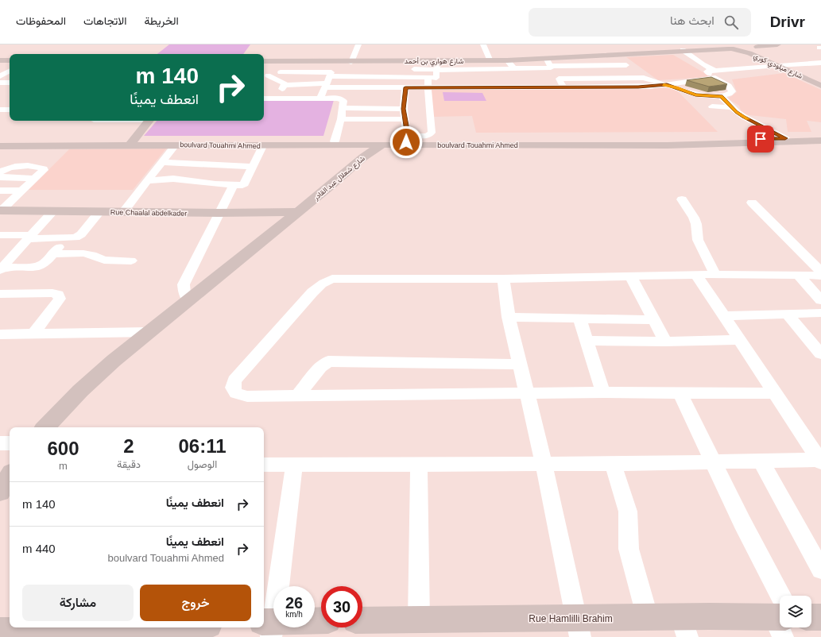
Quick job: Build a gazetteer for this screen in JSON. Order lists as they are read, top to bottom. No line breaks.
{"streets":{"main road":["شارع هواري بن أحمد","شارع ميلودي كوري","boulvard Touahmi Ahmed","شارع شعلال عبد القادر","Rue Chaalal abdelkader","Rue Hamlilli Brahim"]},"crossings":[["boulvard Touahmi Ahmed","شارع شعلال عبد القادر"],["شارع شعلال عبد القادر","Rue Chaalal abdelkader"]],"page":{"header":"Drivr","search":"ابحث هنا","nav":["الخريطة","الاتجاهات","المحفوظات"],"turn":["140 m","انعطف يمينًا"],"eta":["06:11","الوصول","2","دقيقة","600","m"],"list":[{"name":"انعطف يمينًا","value":"140 m"},{"name":"انعطف يمينًا","note":"boulvard Touahmi Ahmed","value":"440 m"}],"buttons":["خروج","مشاركة"],"speed":"26 km/h","limit":"30"}}
